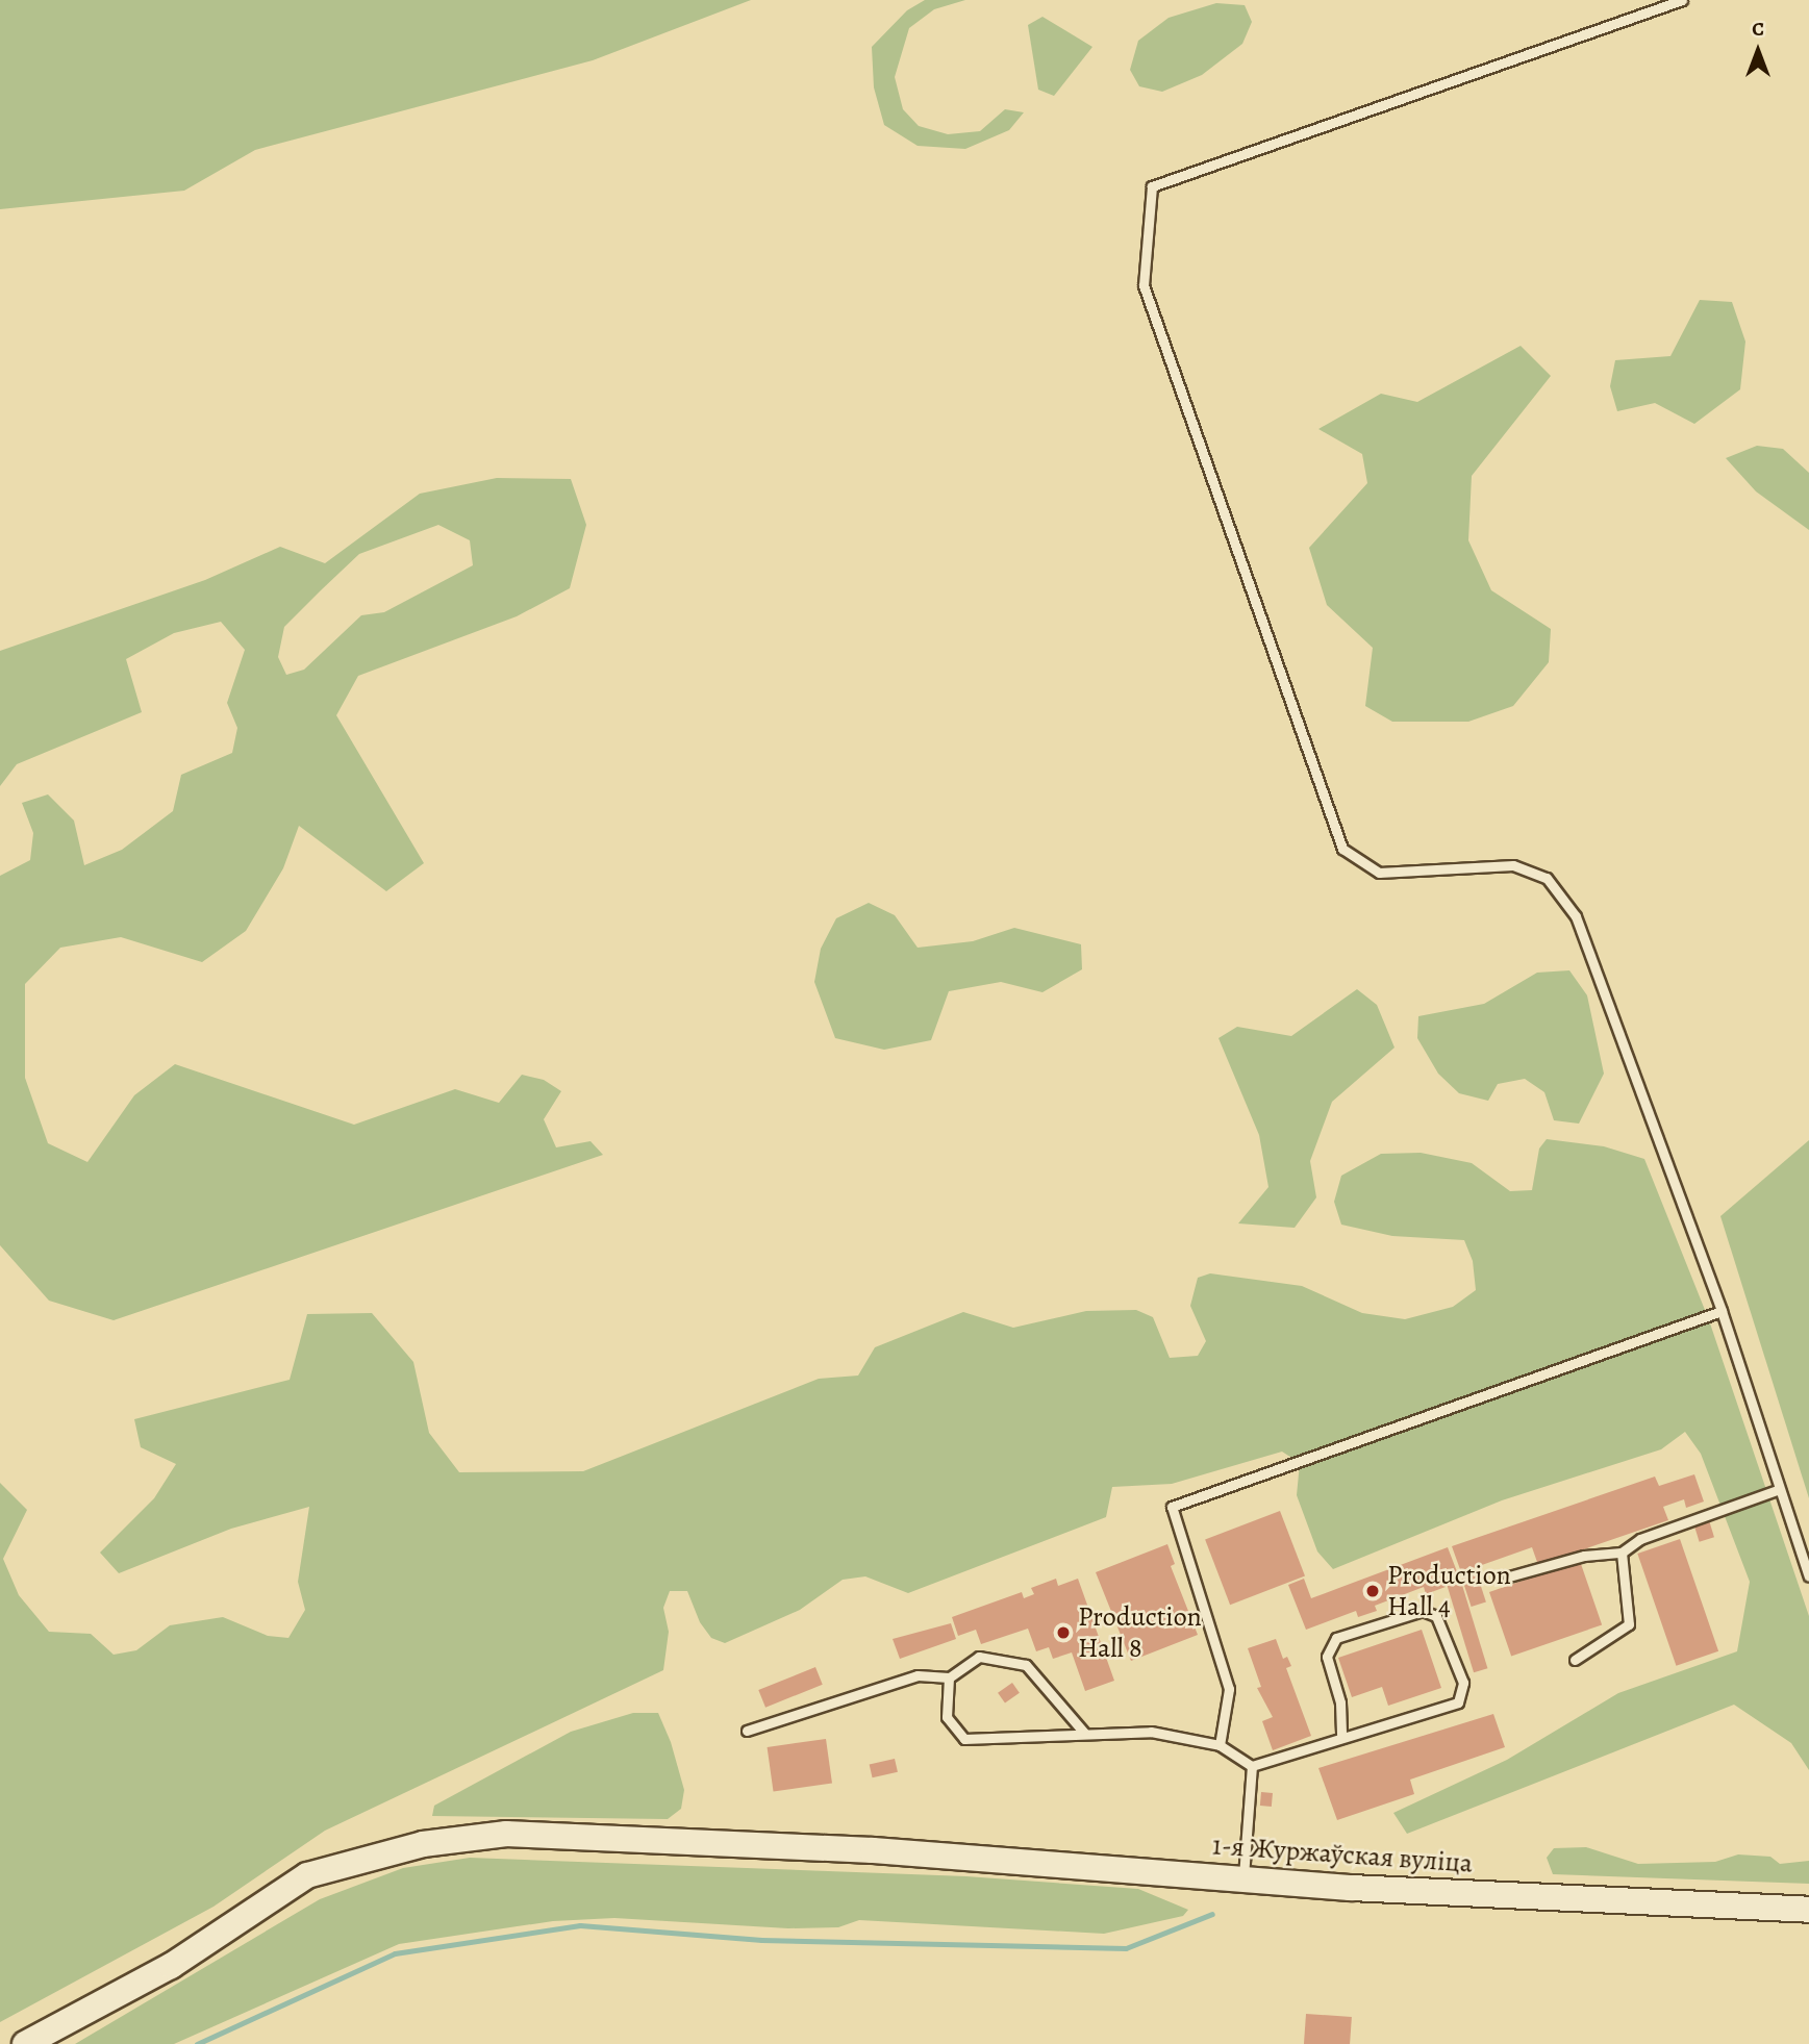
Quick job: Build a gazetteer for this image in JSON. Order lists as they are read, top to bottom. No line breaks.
{"streets":{"street":["1-я Журжаўская вуліца"]},"places":["Production Hall 4","Production Hall 8"],"north":"top"}
